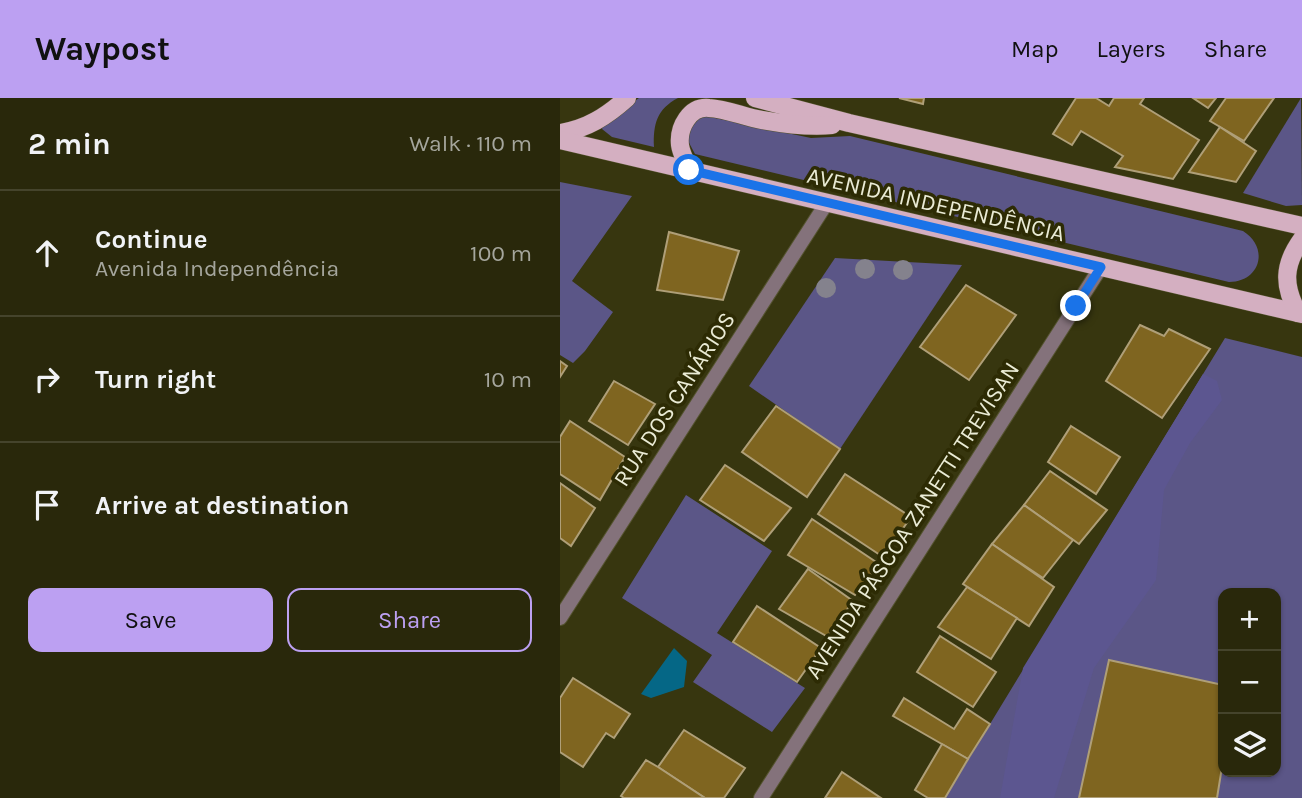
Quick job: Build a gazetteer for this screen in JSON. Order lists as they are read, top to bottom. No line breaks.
{"streets":{"main road":["AVENIDA INDEPENDÊNCIA"],"street":["RUA DOS CANÁRIOS","AVENIDA PÁSCOA ZANETTI TREVISAN"]},"crossings":[["AVENIDA INDEPENDÊNCIA","RUA DOS CANÁRIOS"],["AVENIDA INDEPENDÊNCIA","AVENIDA PÁSCOA ZANETTI TREVISAN"]],"page":{"header":"Waypost","nav":["Map","Layers","Share"],"heading":["2 min","Walk · 110 m"],"list":[["Continue","Avenida Independência","100 m"],["Turn right","10 m"],"Arrive at destination"],"buttons":["Save","Share"],"map_buttons":["+","−"]}}
